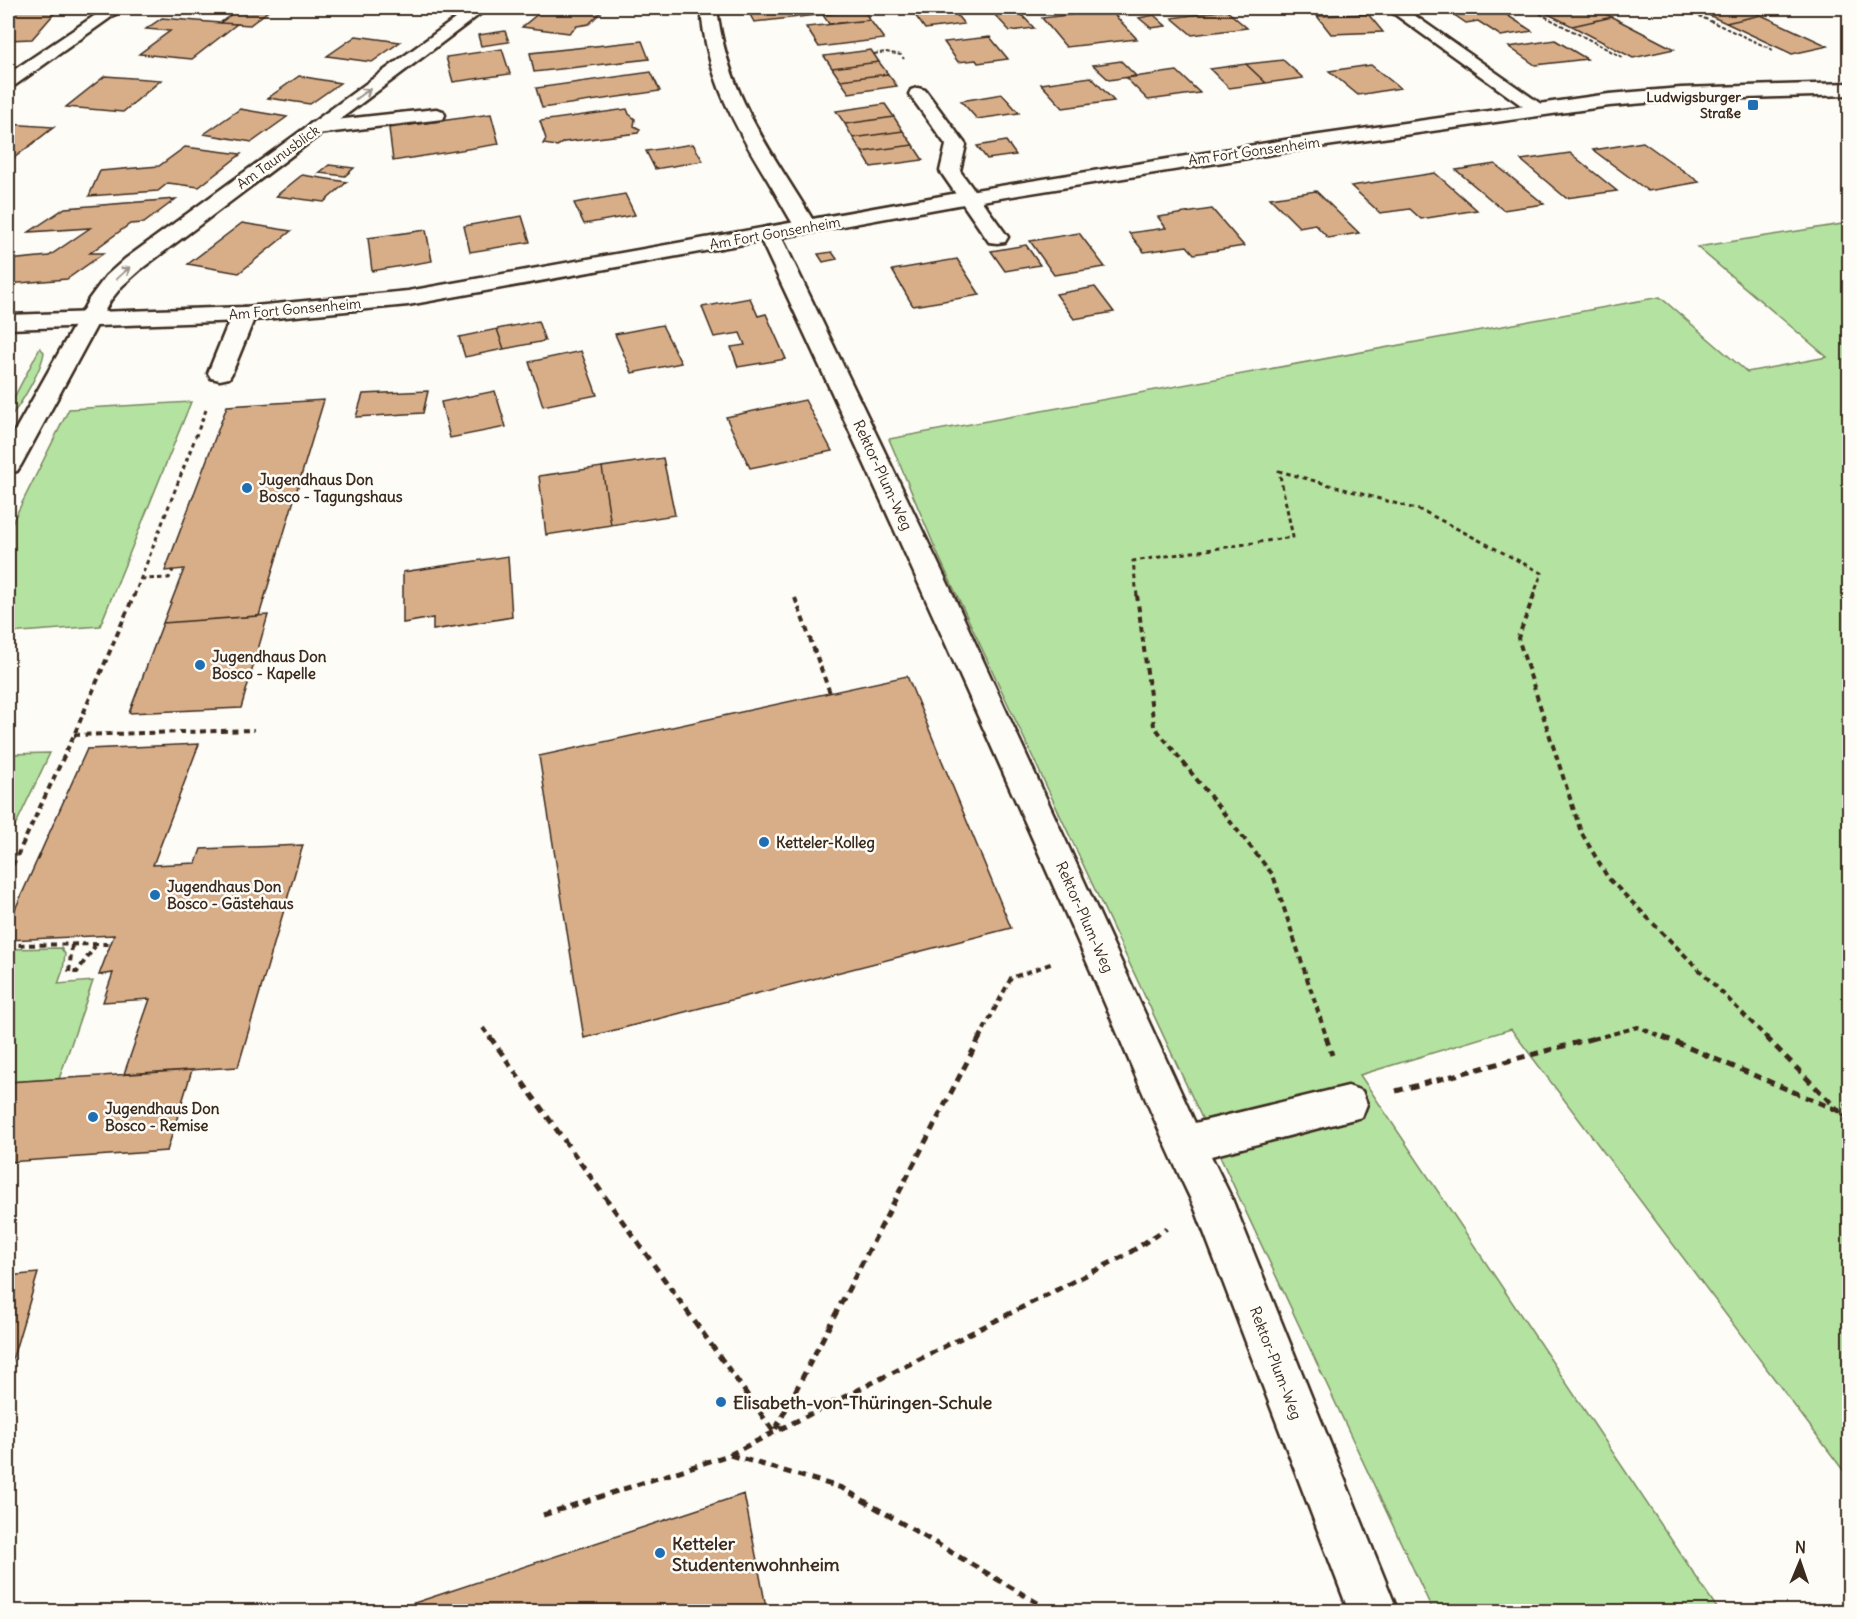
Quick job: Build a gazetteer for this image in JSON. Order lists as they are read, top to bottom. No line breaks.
{"streets":{"street":["Am Fort Gonsenheim","Am Taunusblick","Rektor-Plum-Weg"]},"crossings":[["Am Fort Gonsenheim","Am Taunusblick"],["Am Fort Gonsenheim","Rektor-Plum-Weg"]],"one_way":["Am Taunusblick"],"places":{"transit":["Ludwigsburger Straße"],"other":["Jugendhaus Don Bosco - Tagungshaus","Jugendhaus Don Bosco - Kapelle","Ketteler-Kolleg","Jugendhaus Don Bosco - Gästehaus","Jugendhaus Don Bosco - Remise","Elisabeth-von-Thüringen-Schule","Ketteler Studentenwohnheim"]},"north":"top"}
